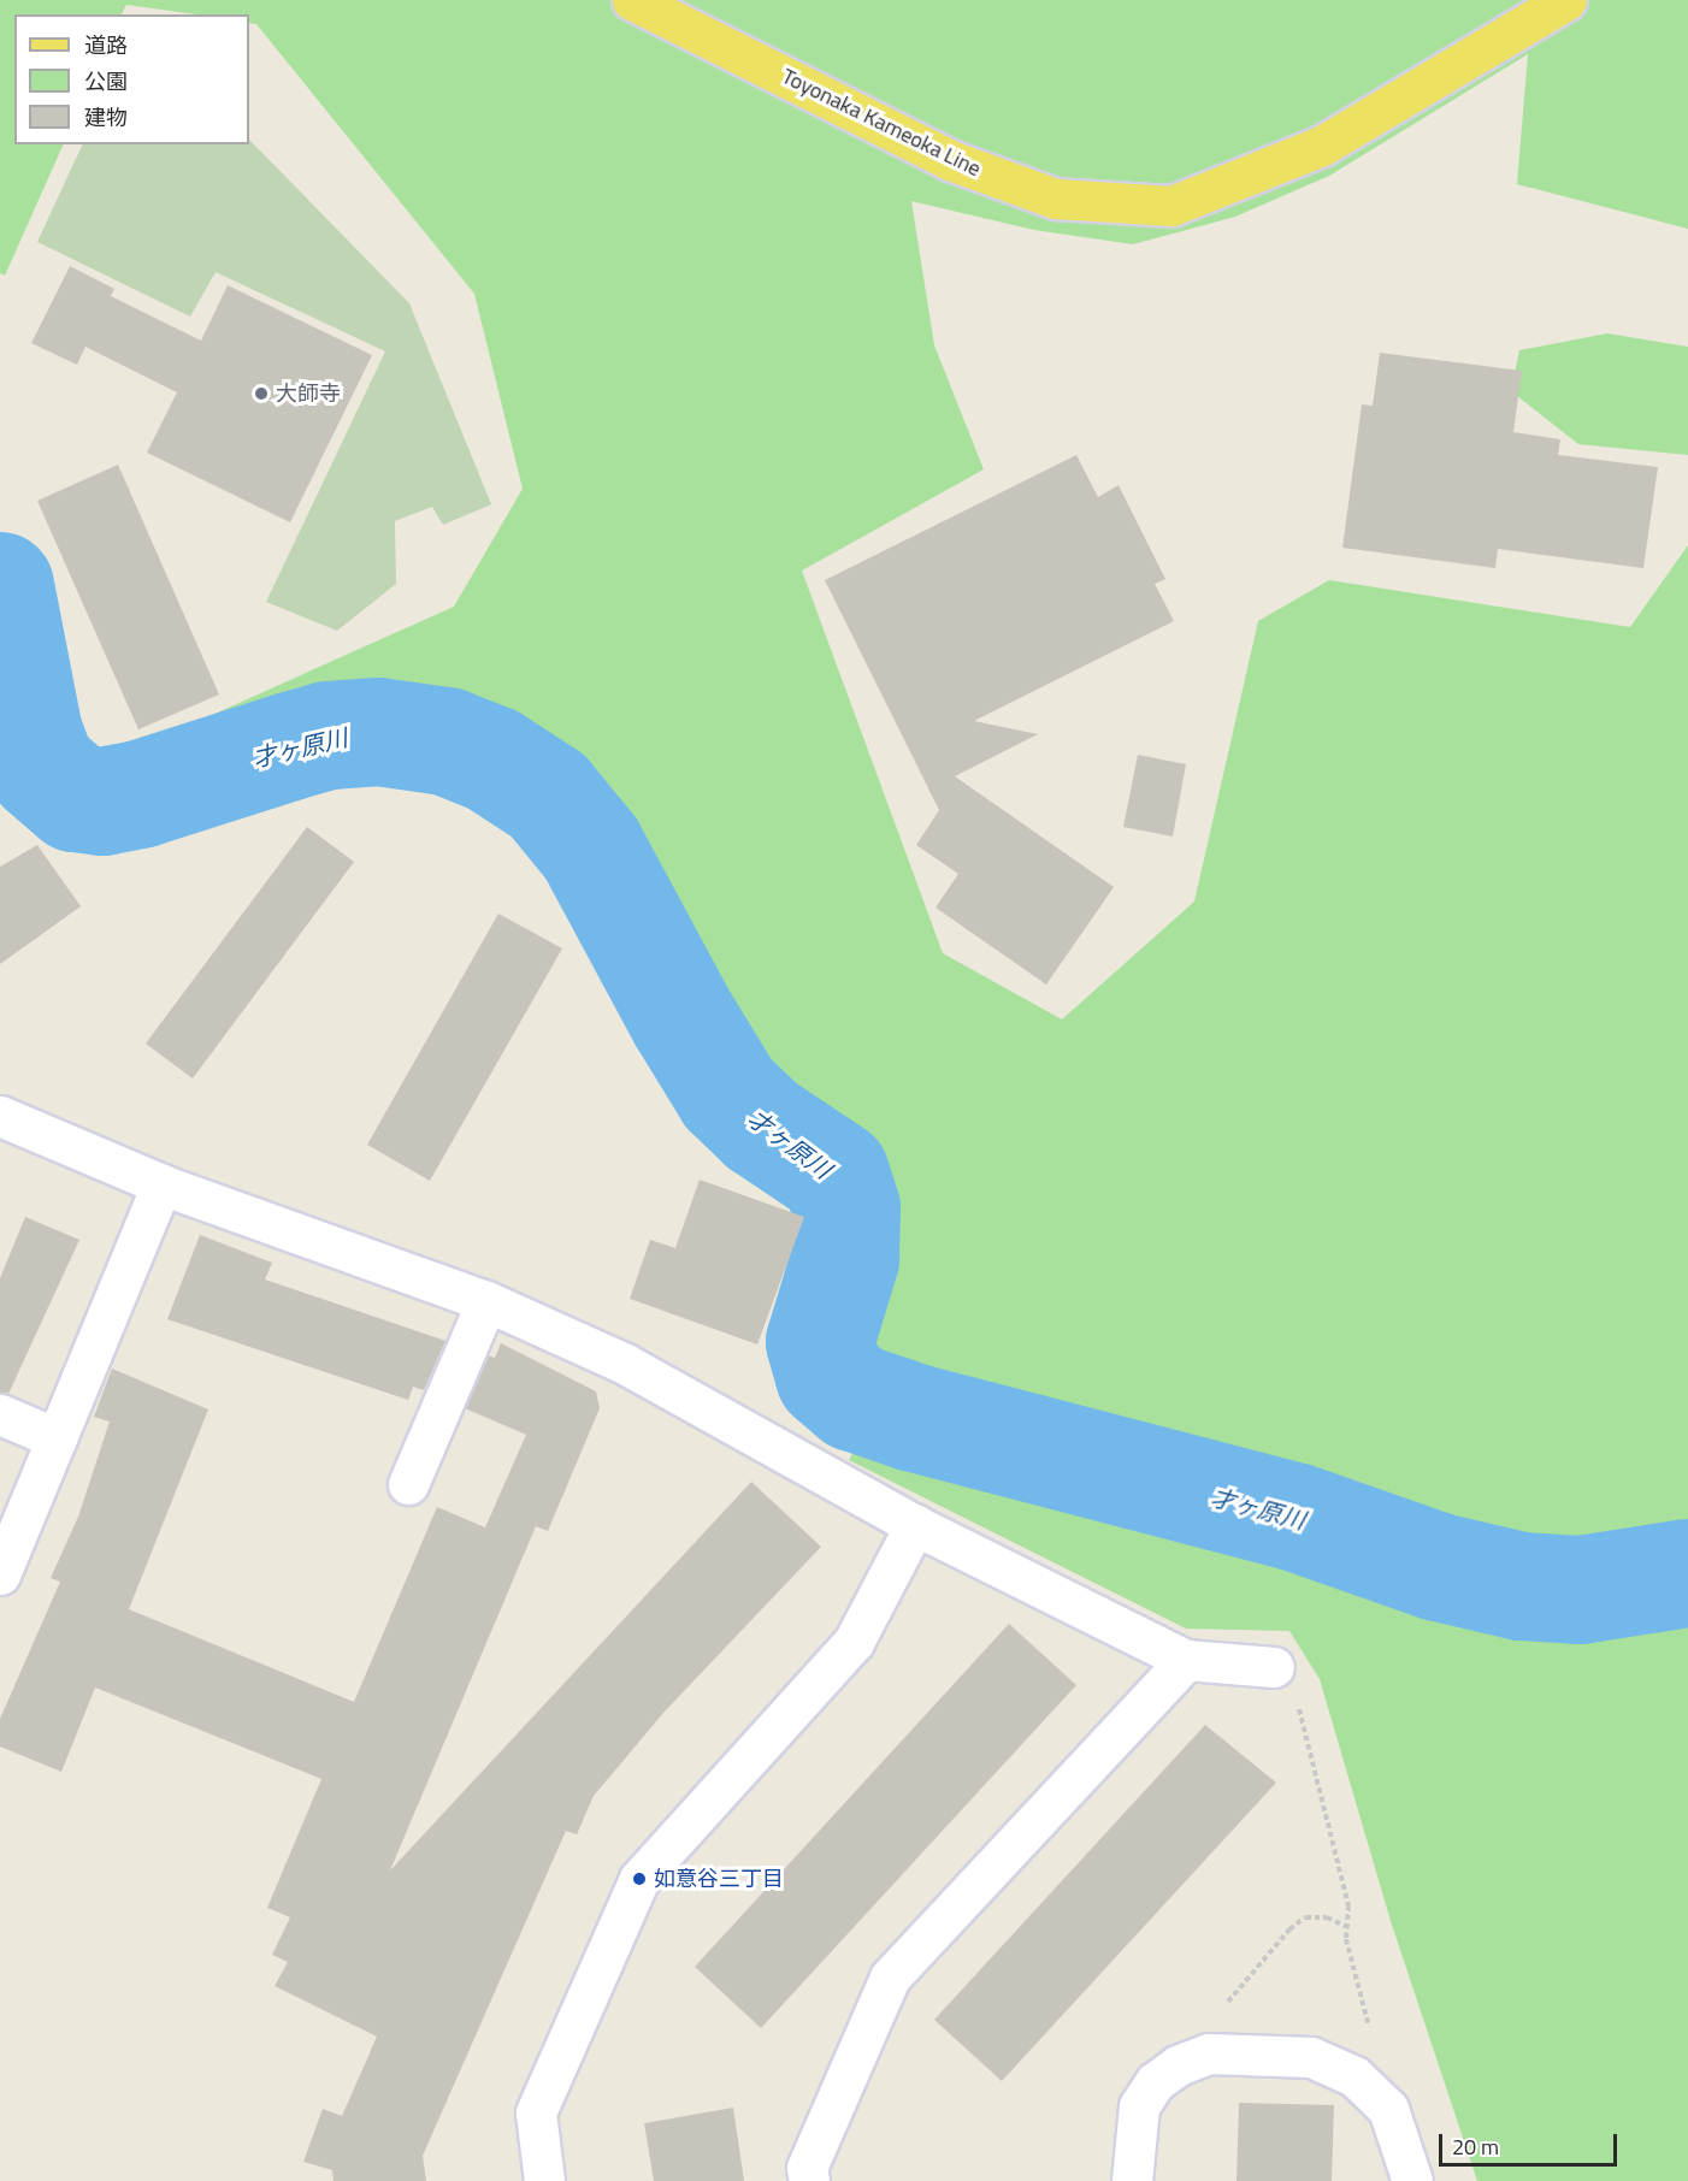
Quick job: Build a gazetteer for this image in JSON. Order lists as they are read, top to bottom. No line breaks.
{"streets":{"main road":["Toyonaka Kameoka Line"]},"water":["才ヶ原川"],"places":["大師寺","如意谷三丁目"],"legend":["道路","公園","建物"],"scale_bar":"20 m"}
